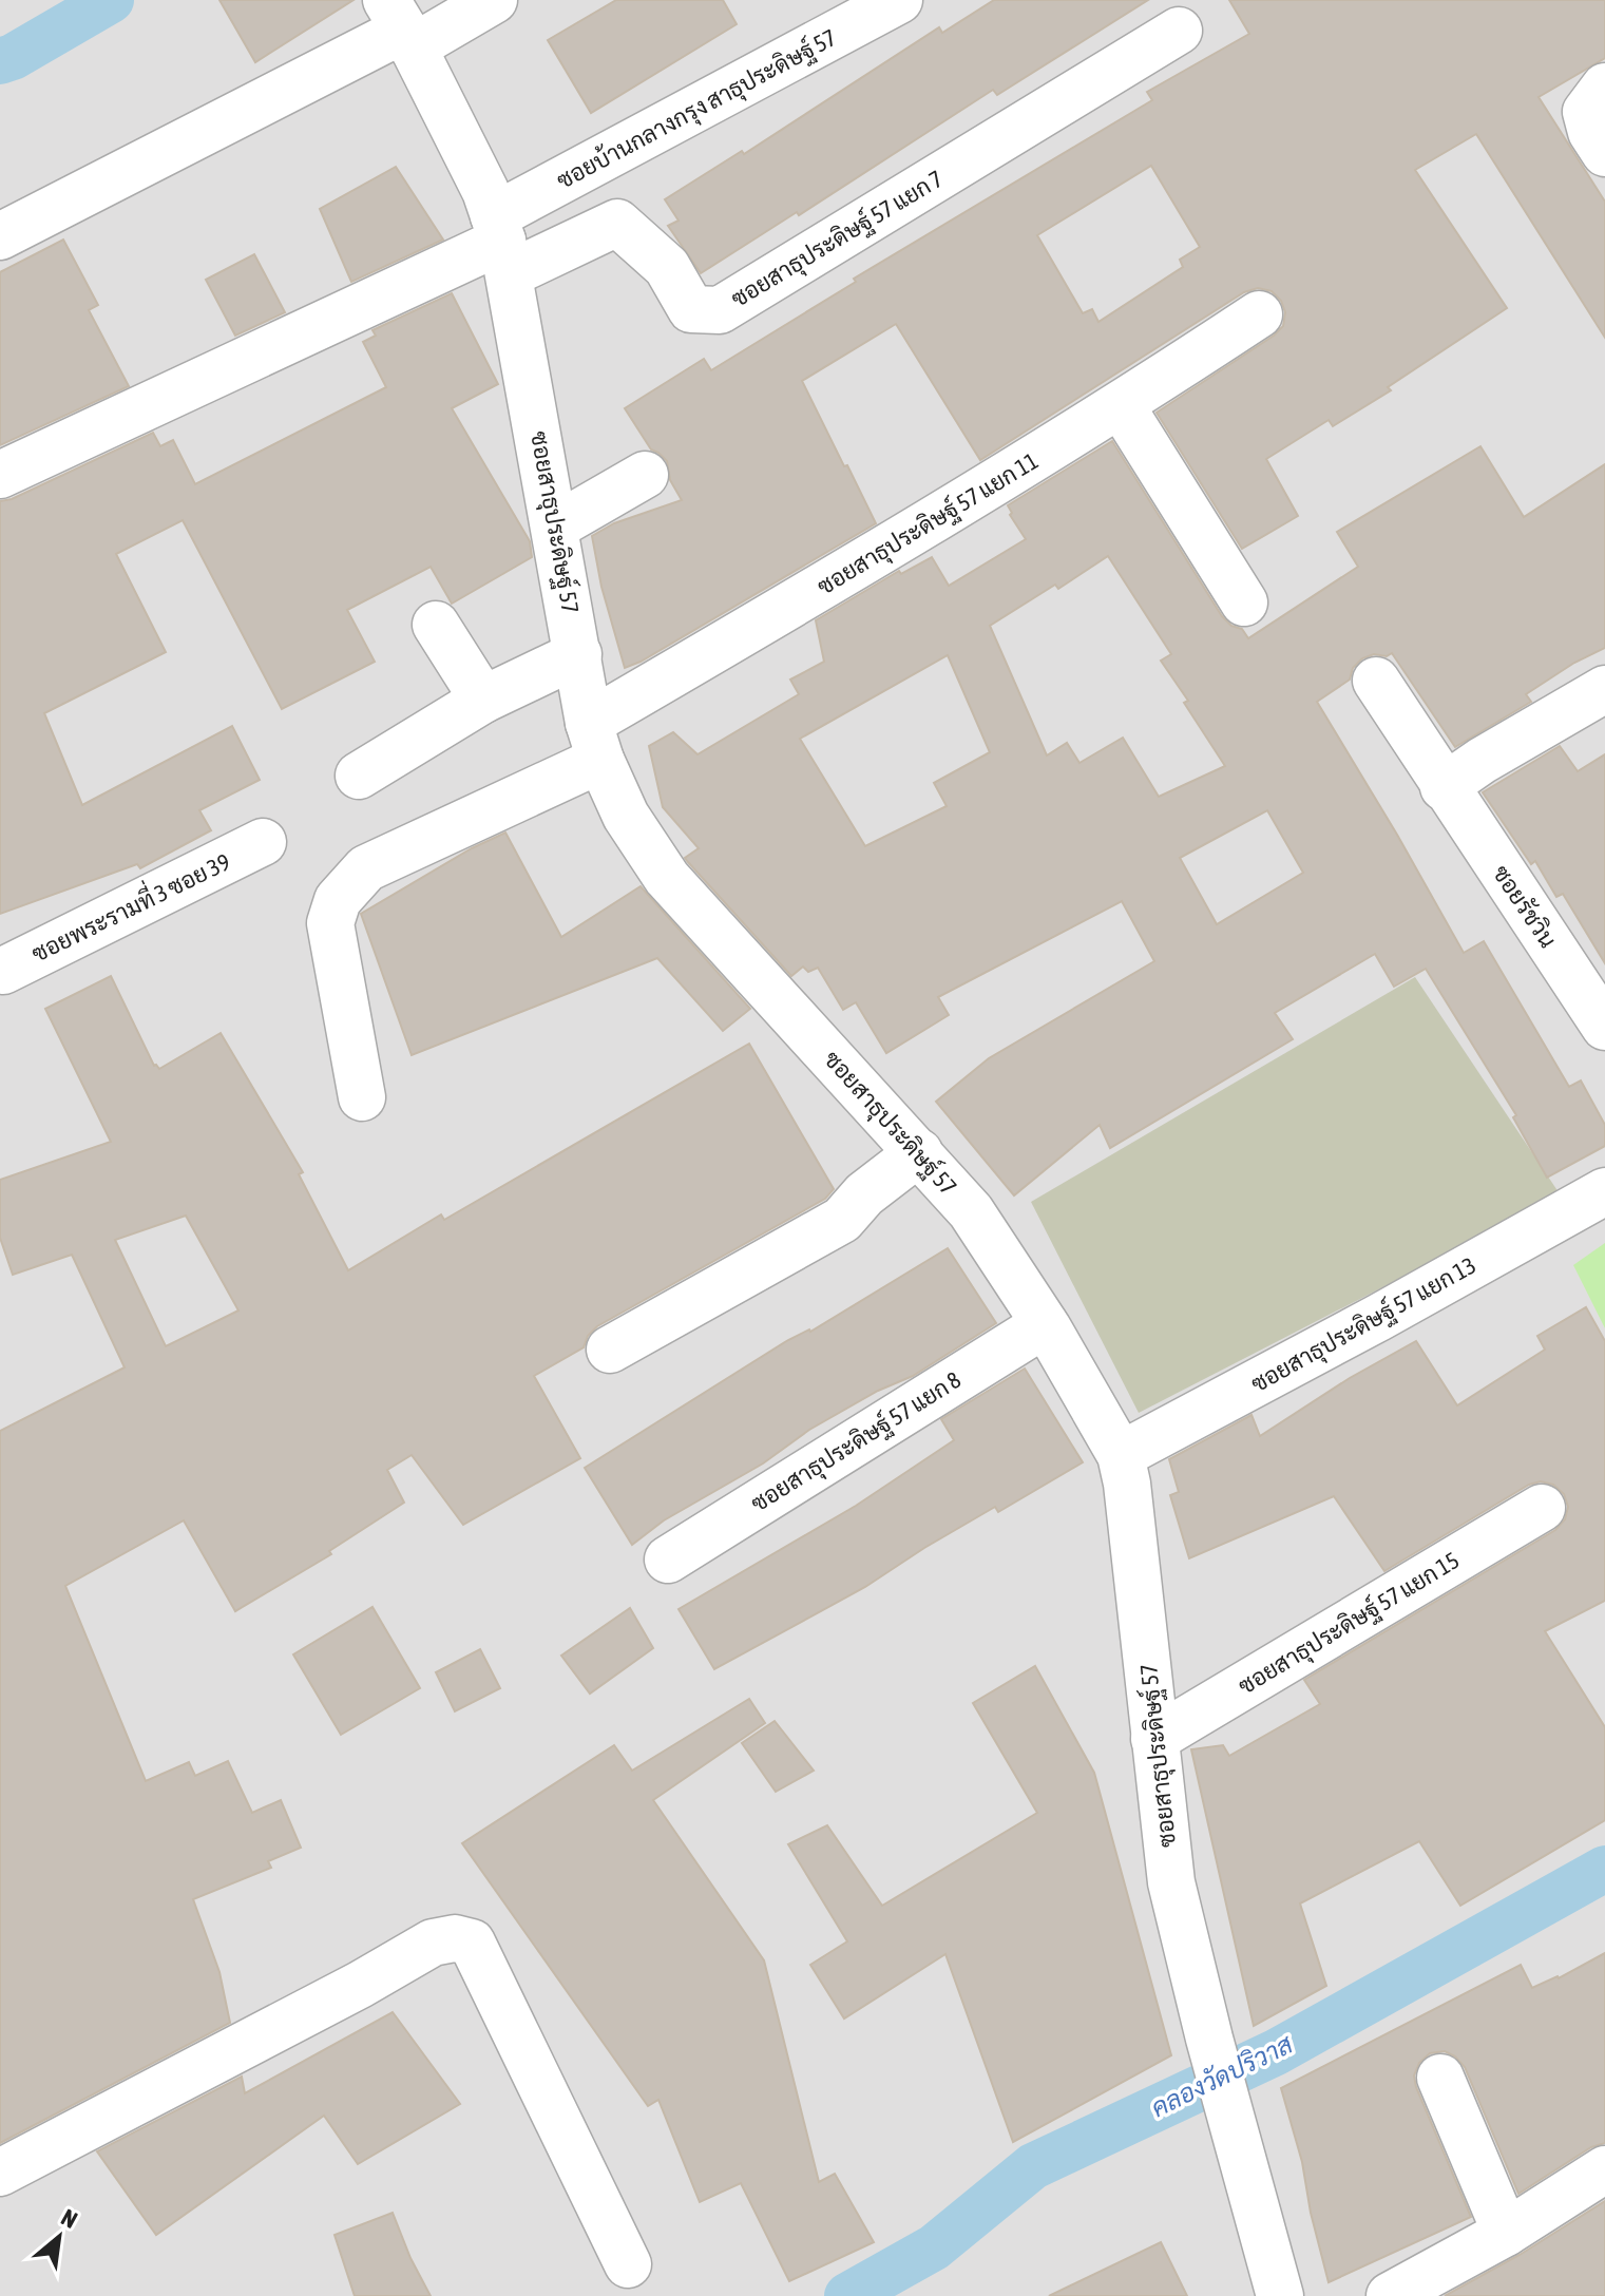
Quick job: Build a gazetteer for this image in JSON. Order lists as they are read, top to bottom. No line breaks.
{"streets":{"street":["ซอยบ้านกลางกรุง สาธุประดิษฐ์ 57","ซอยสาธุประดิษฐ์ 57 แยก 7","ซอยสาธุประดิษฐ์ 57","ซอยสาธุประดิษฐ์ 57 แยก 11","ซอยรัชวิน","ซอยพระรามที่ 3 ซอย 39","ซอยสาธุประดิษฐ์ 57 แยก 13","ซอยสาธุประดิษฐ์ 57 แยก 8","ซอยสาธุประดิษฐ์ 57 แยก 15"]},"crossings":[["ซอยบ้านกลางกรุง สาธุประดิษฐ์ 57","ซอยสาธุประดิษฐ์ 57 แยก 7"],["ซอยบ้านกลางกรุง สาธุประดิษฐ์ 57","ซอยสาธุประดิษฐ์ 57"],["ซอยสาธุประดิษฐ์ 57 แยก 7","ซอยสาธุประดิษฐ์ 57"],["ซอยสาธุประดิษฐ์ 57","ซอยสาธุประดิษฐ์ 57 แยก 11"],["ซอยสาธุประดิษฐ์ 57","ซอยสาธุประดิษฐ์ 57 แยก 13"],["ซอยสาธุประดิษฐ์ 57","ซอยสาธุประดิษฐ์ 57 แยก 8"],["ซอยสาธุประดิษฐ์ 57","ซอยสาธุประดิษฐ์ 57 แยก 15"]],"water":["คลองวัดปริวาส"],"north":"top right"}
